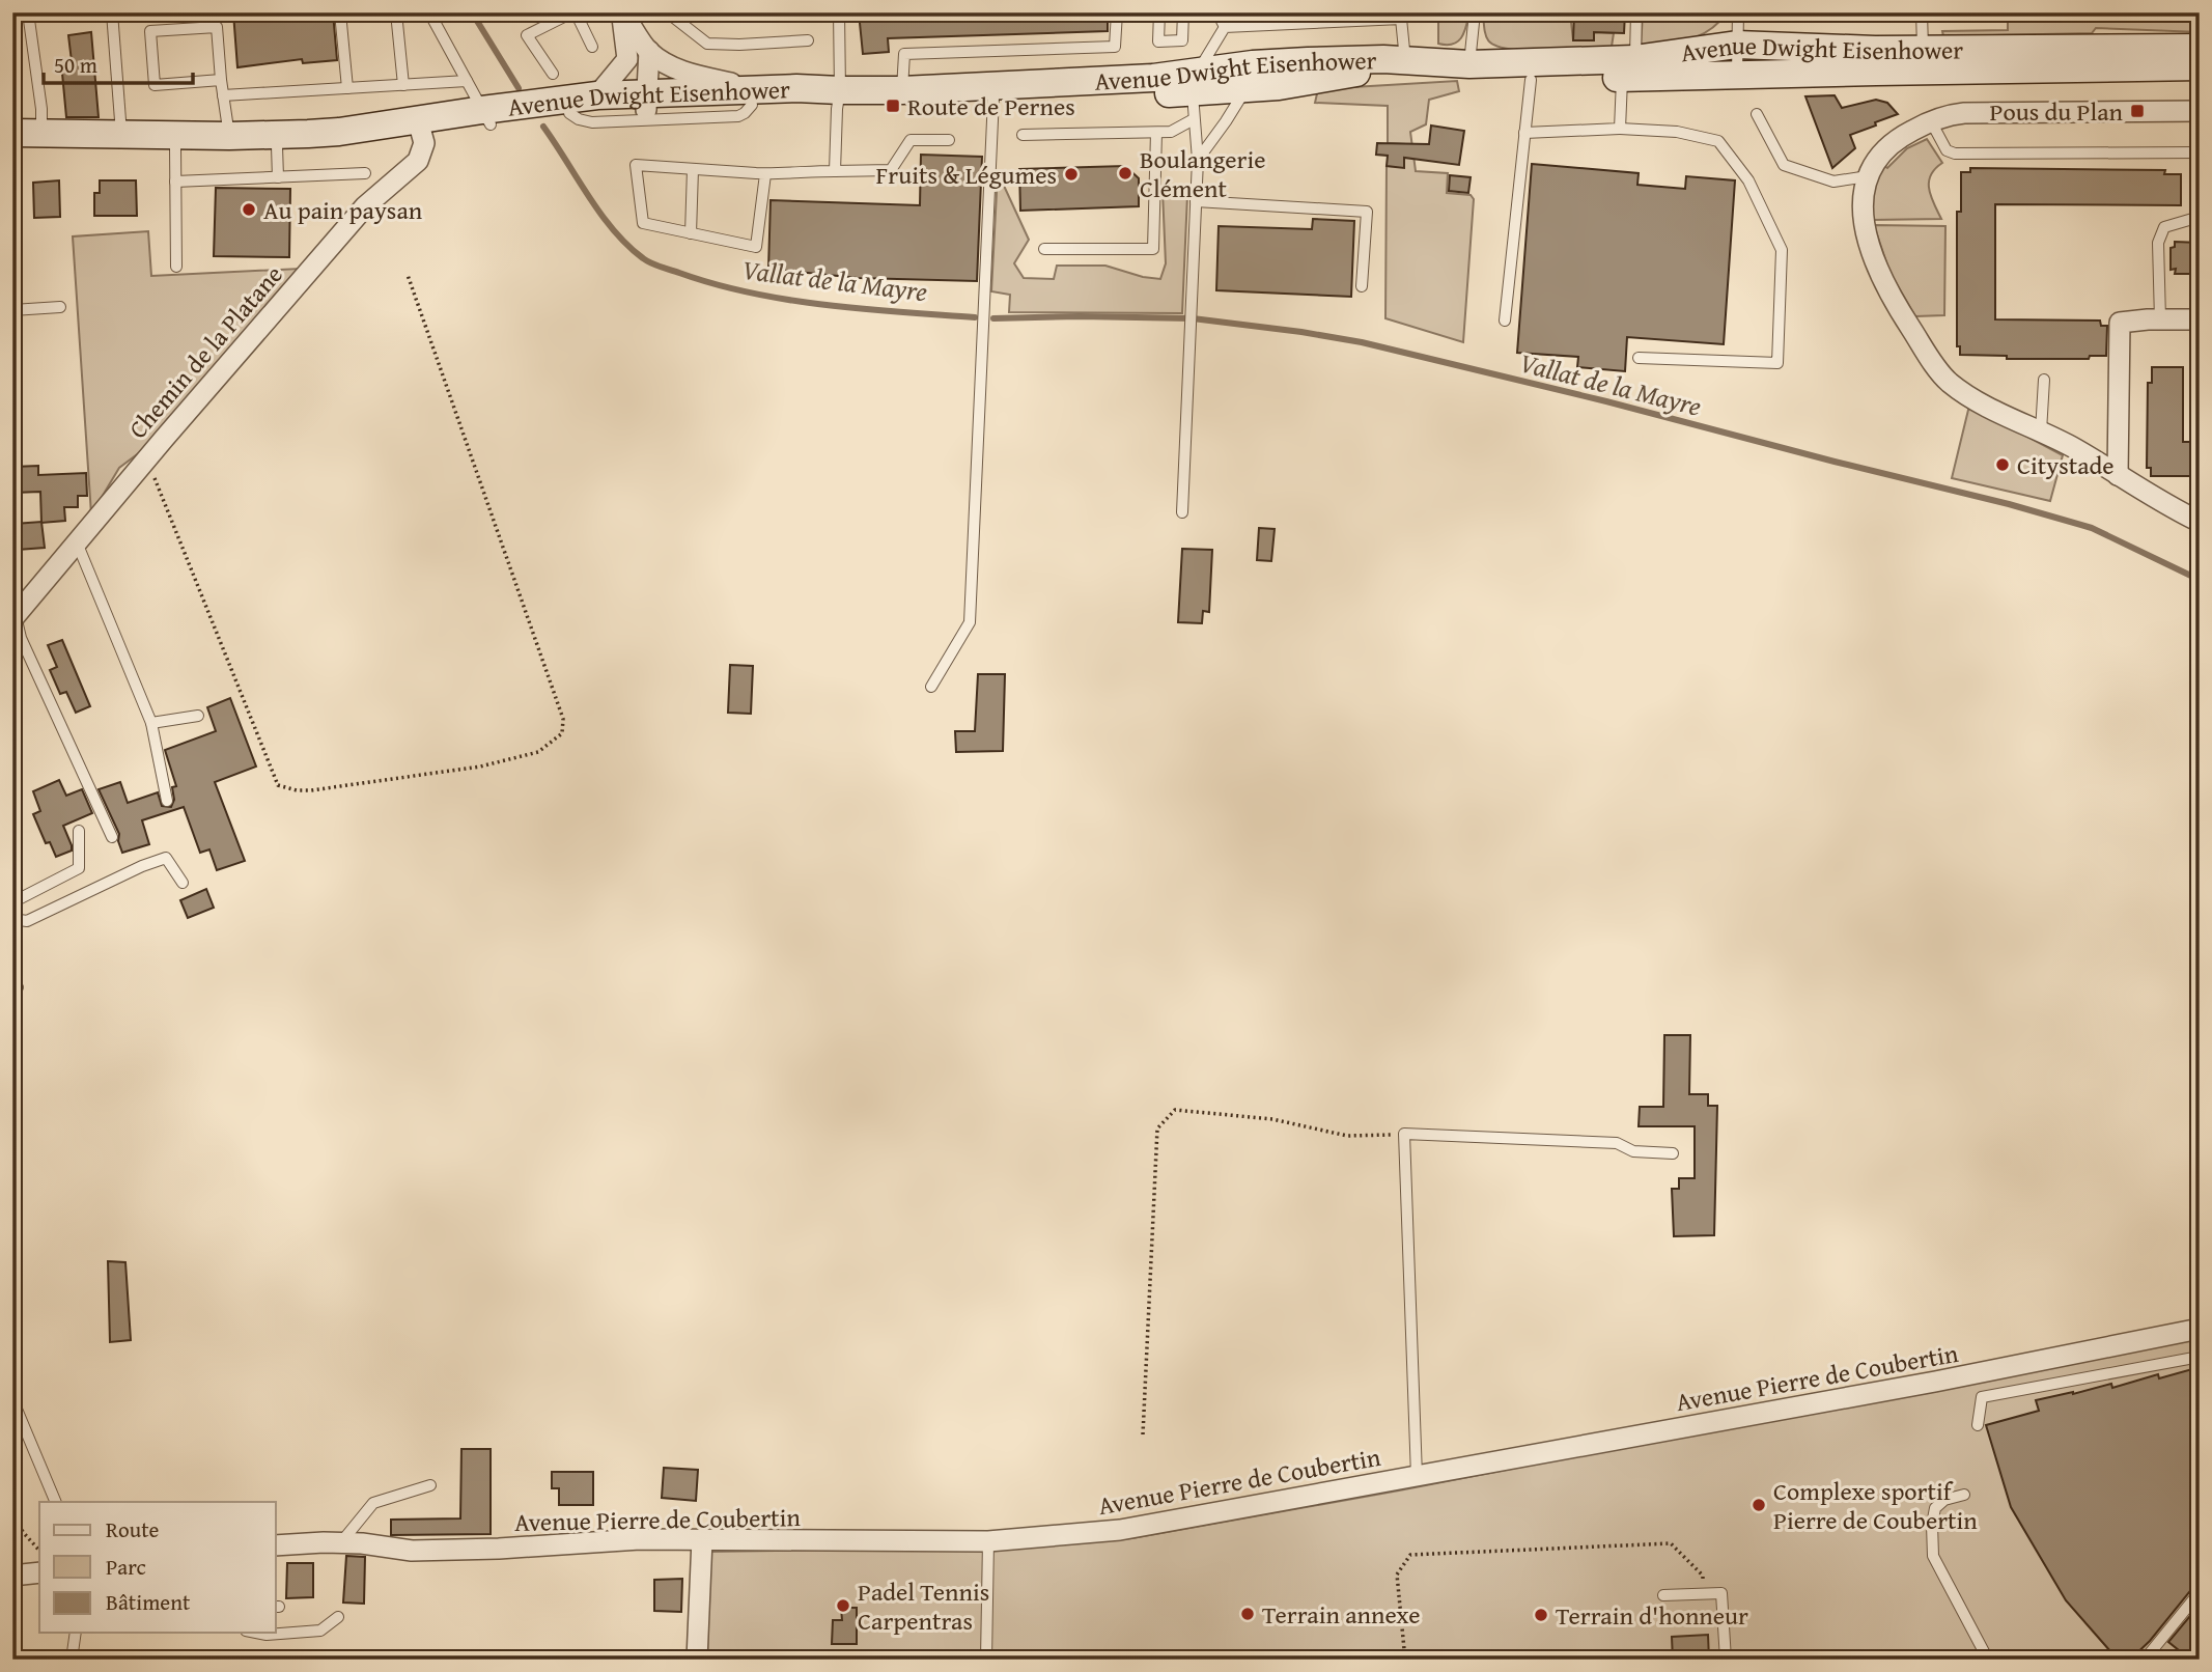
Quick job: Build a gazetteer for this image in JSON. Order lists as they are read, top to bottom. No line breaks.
{"streets":{"main road":["Avenue Dwight Eisenhower"],"street":["Chemin de la Platane","Avenue Pierre de Coubertin"]},"crossings":[["Avenue Dwight Eisenhower","Chemin de la Platane"]],"water":["Vallat de la Mayre"],"places":{"transit":["Route de Pernes","Pous du Plan"],"other":["Boulangerie Clément","Fruits & Légumes","Au pain paysan","Citystade","Complexe sportif Pierre de Coubertin","Padel Tennis Carpentras","Terrain annexe","Terrain d'honneur"]},"legend":["Route","Parc","Bâtiment"],"scale_bar":"50 m"}
